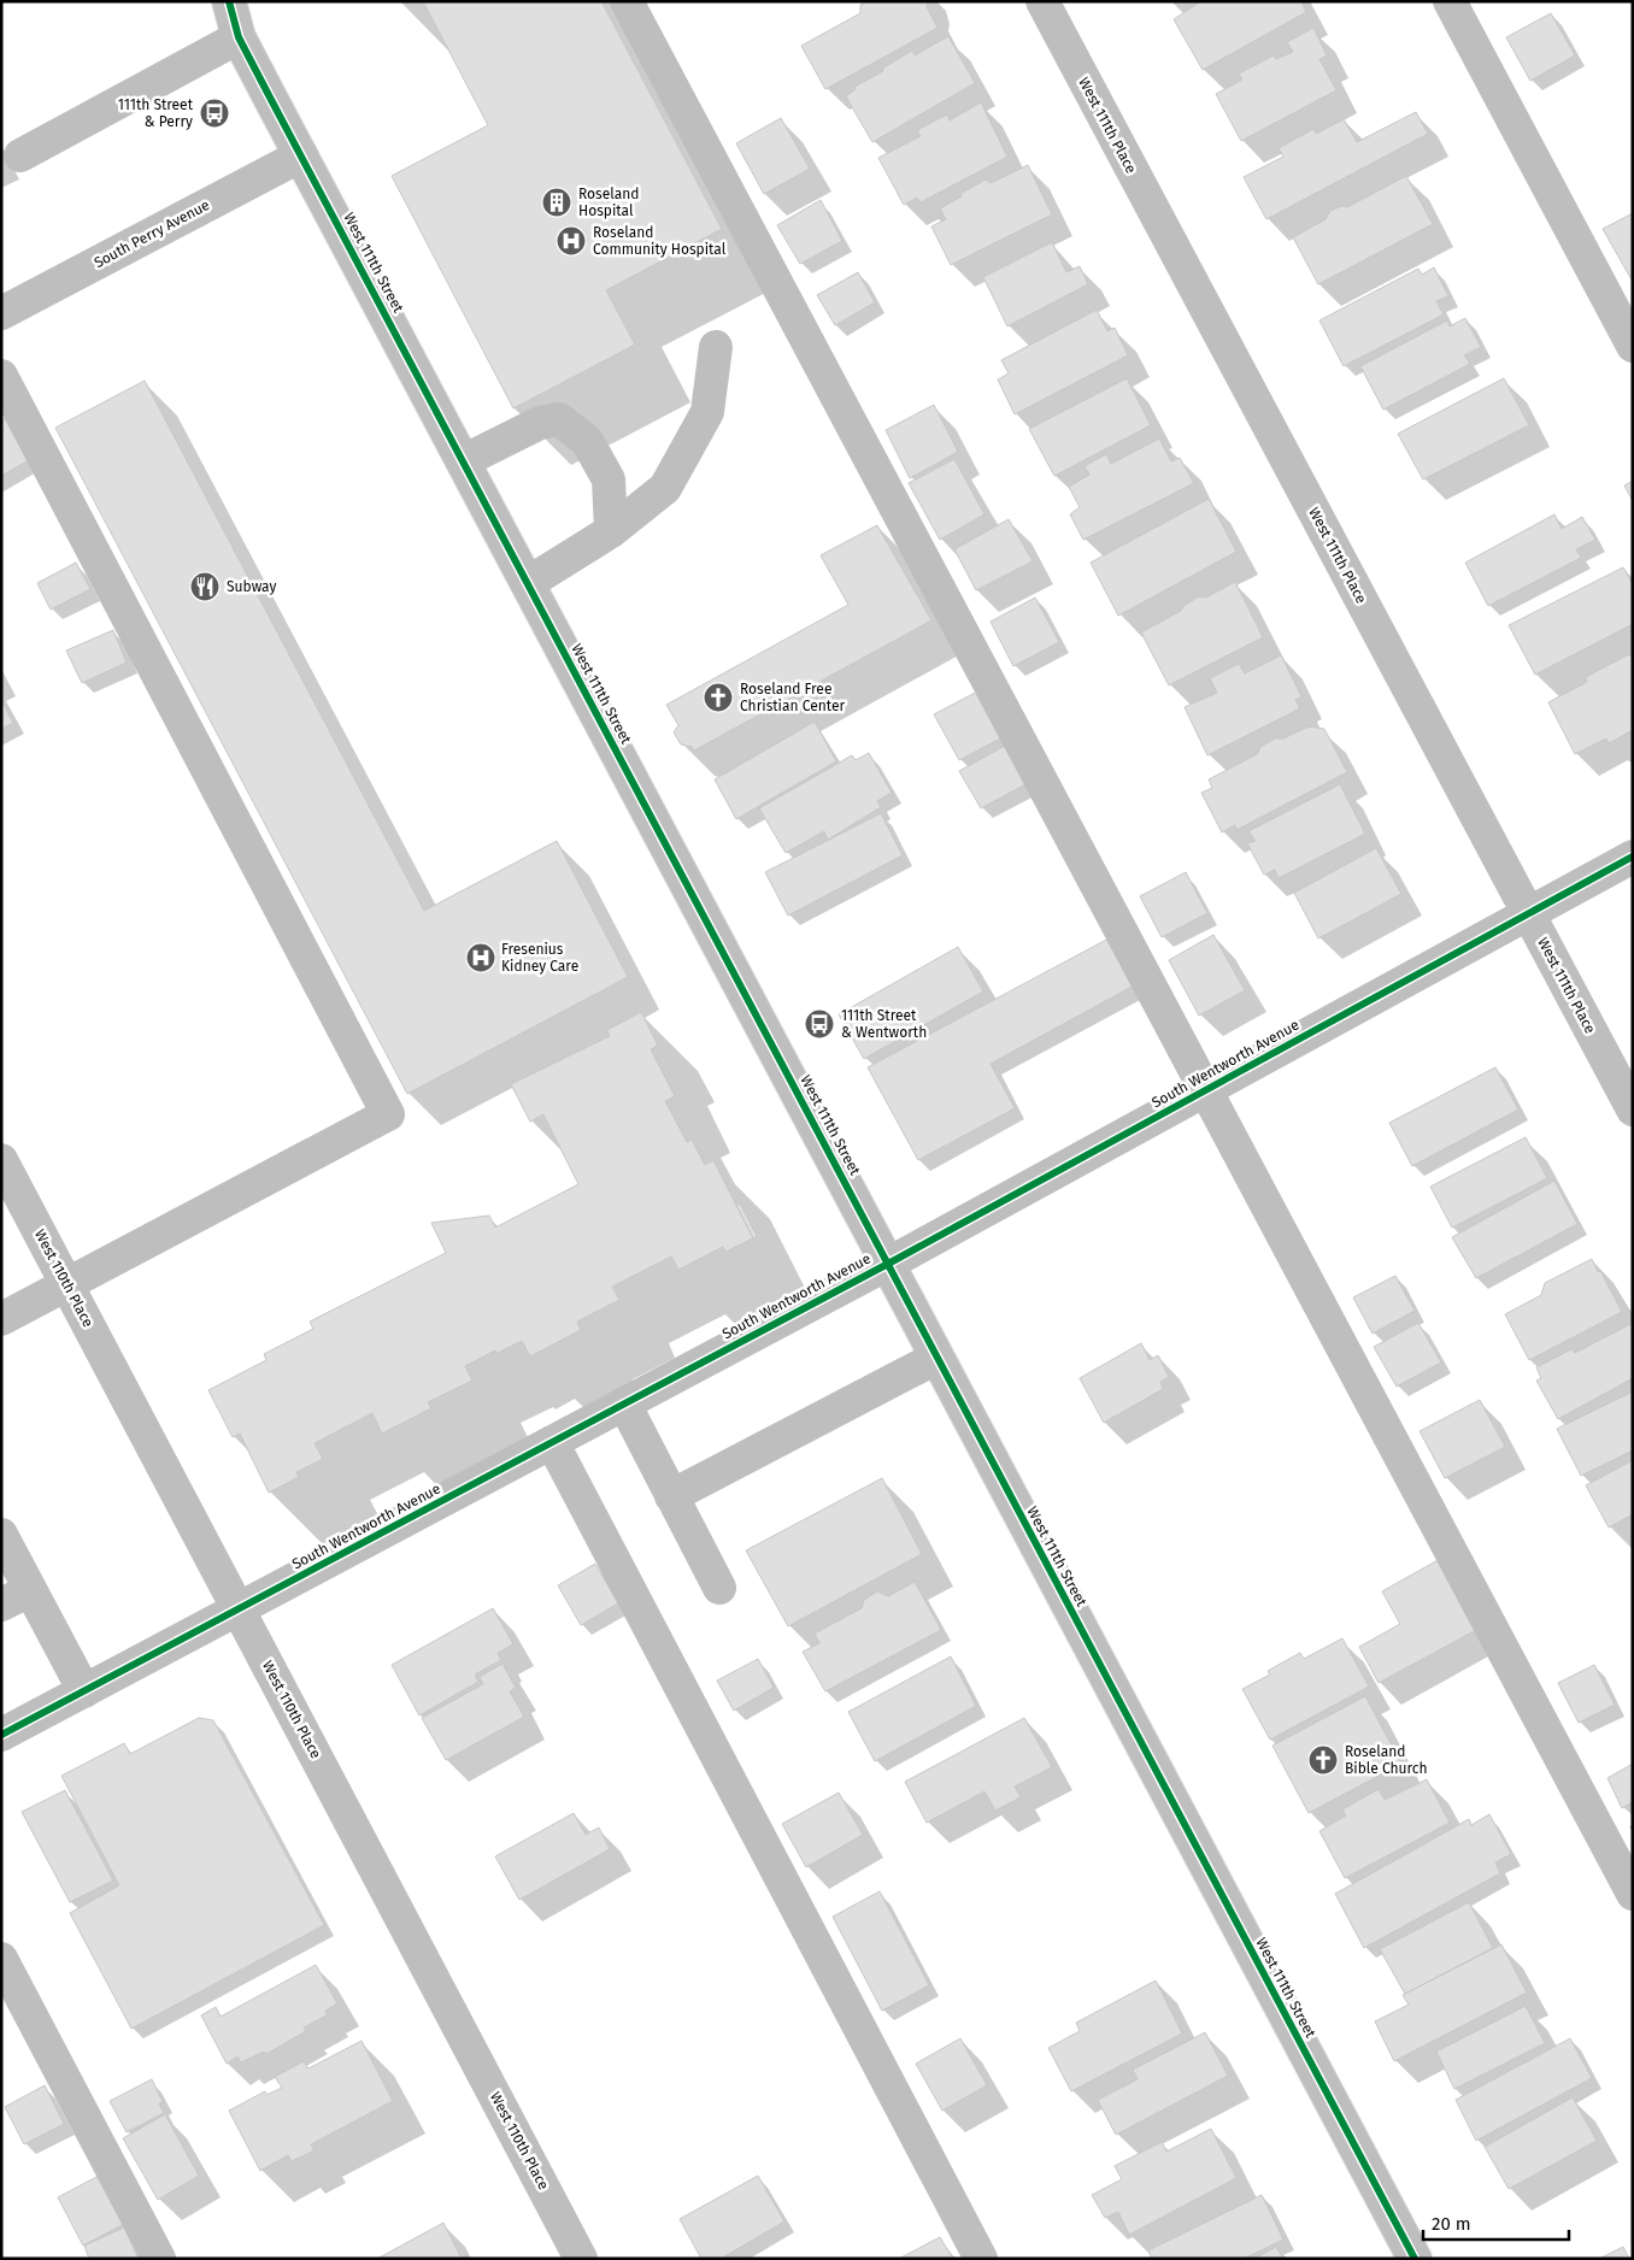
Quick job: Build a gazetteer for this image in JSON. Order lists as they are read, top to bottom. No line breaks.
{"streets":{"street":["West 111th Place","South Perry Avenue","West 111th Street","South Wentworth Avenue","West 110th Place"]},"crossings":[["West 111th Place","South Wentworth Avenue"],["South Perry Avenue","West 111th Street"],["West 111th Street","South Wentworth Avenue"],["South Wentworth Avenue","West 110th Place"]],"places":{"bus stop":["111th Street & Perry","111th Street & Wentworth"],"building":["Roseland Hospital"],"hospital":["Roseland Community Hospital","Fresenius Kidney Care"],"restaurant":["Subway"],"church":["Roseland Free Christian Center","Roseland Bible Church"]},"scale_bar":"20 m"}
